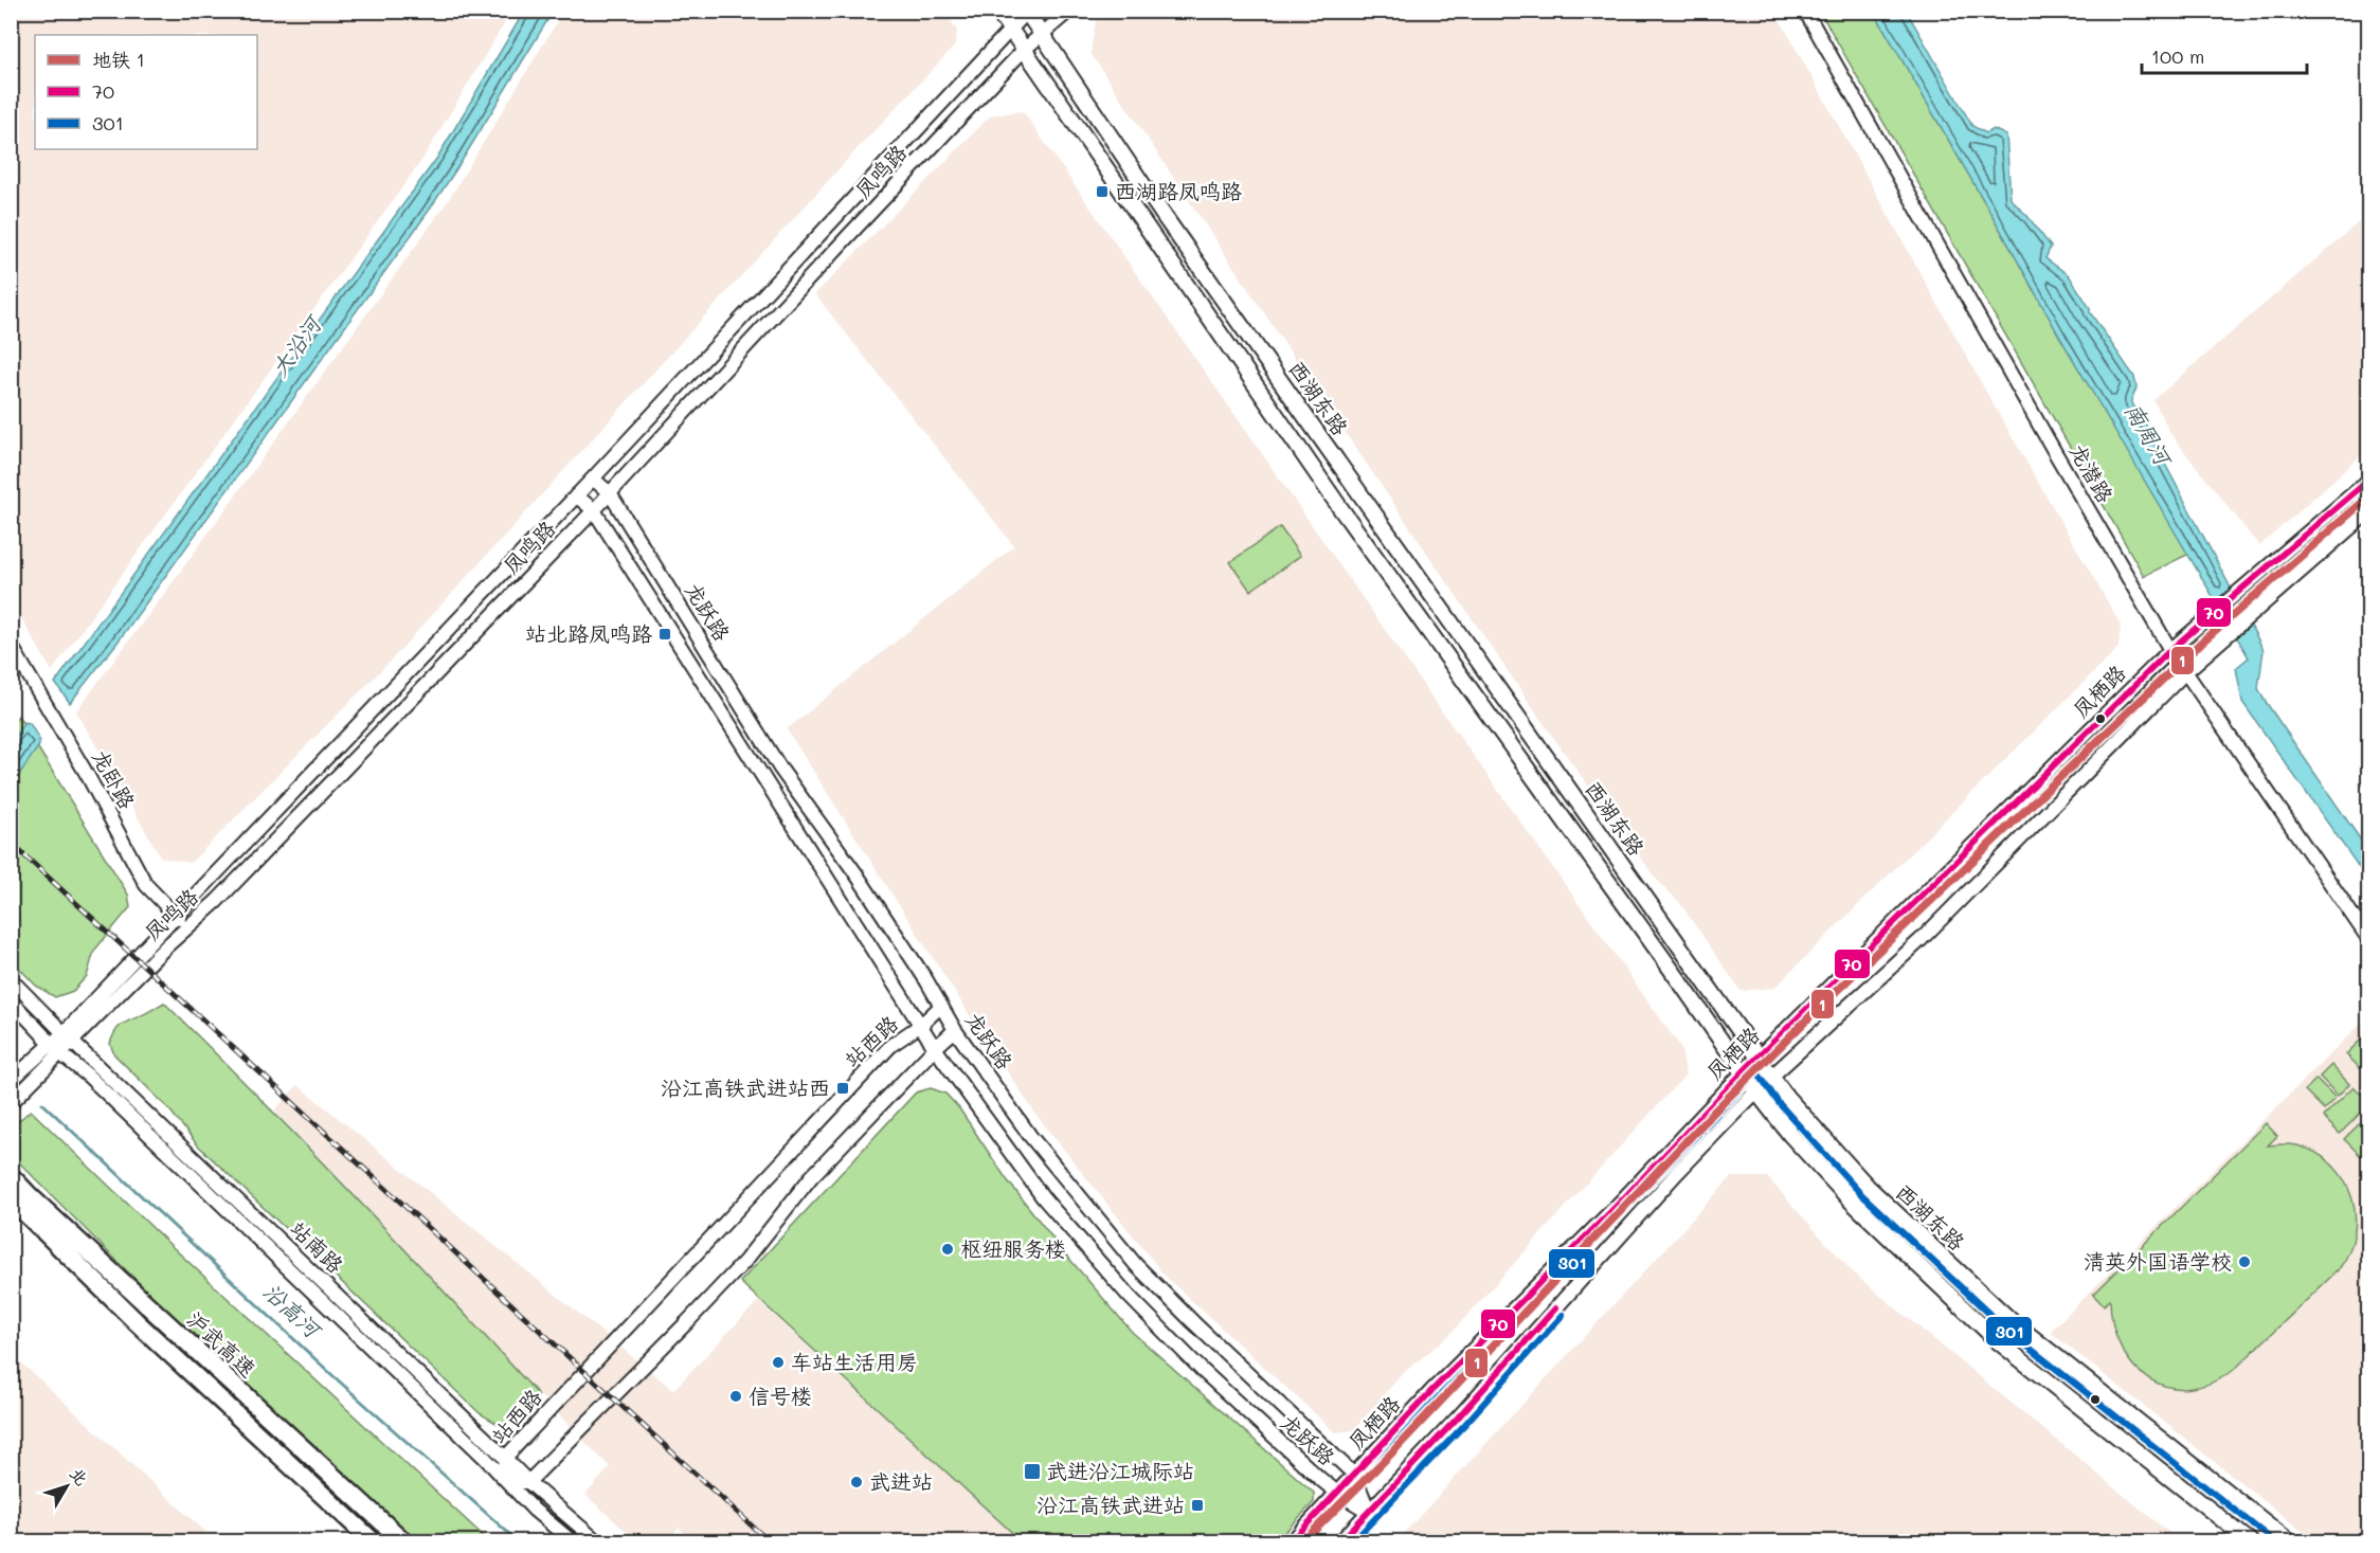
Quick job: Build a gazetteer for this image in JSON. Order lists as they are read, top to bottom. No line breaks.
{"streets":{"highway":["沪武高速"],"main road":["西湖东路"],"street":["凤鸣路","龙潜路","龙跃路","凤栖路","龙卧路","站西路","站南路"]},"crossings":[["凤鸣路","西湖东路"],["凤鸣路","龙跃路"],["凤鸣路","龙卧路"],["凤鸣路","站南路"],["西湖东路","凤栖路"],["龙潜路","凤栖路"],["龙跃路","凤栖路"],["龙跃路","站西路"],["站西路","站南路"]],"water":["大沿河","南周河","沿高河"],"places":{"transit":["西湖路凤鸣路","站北路凤鸣路","沿江高铁武进站西","武进沿江城际站","沿江高铁武进站"],"other":["枢纽服务楼","清英外国语学校","车站生活用房","信号楼","武进站"]},"lines":["transit line 70","metro line 1","transit line 301"],"legend":["地铁 1","70","301"],"scale_bar":"100 m","north":"top right"}
